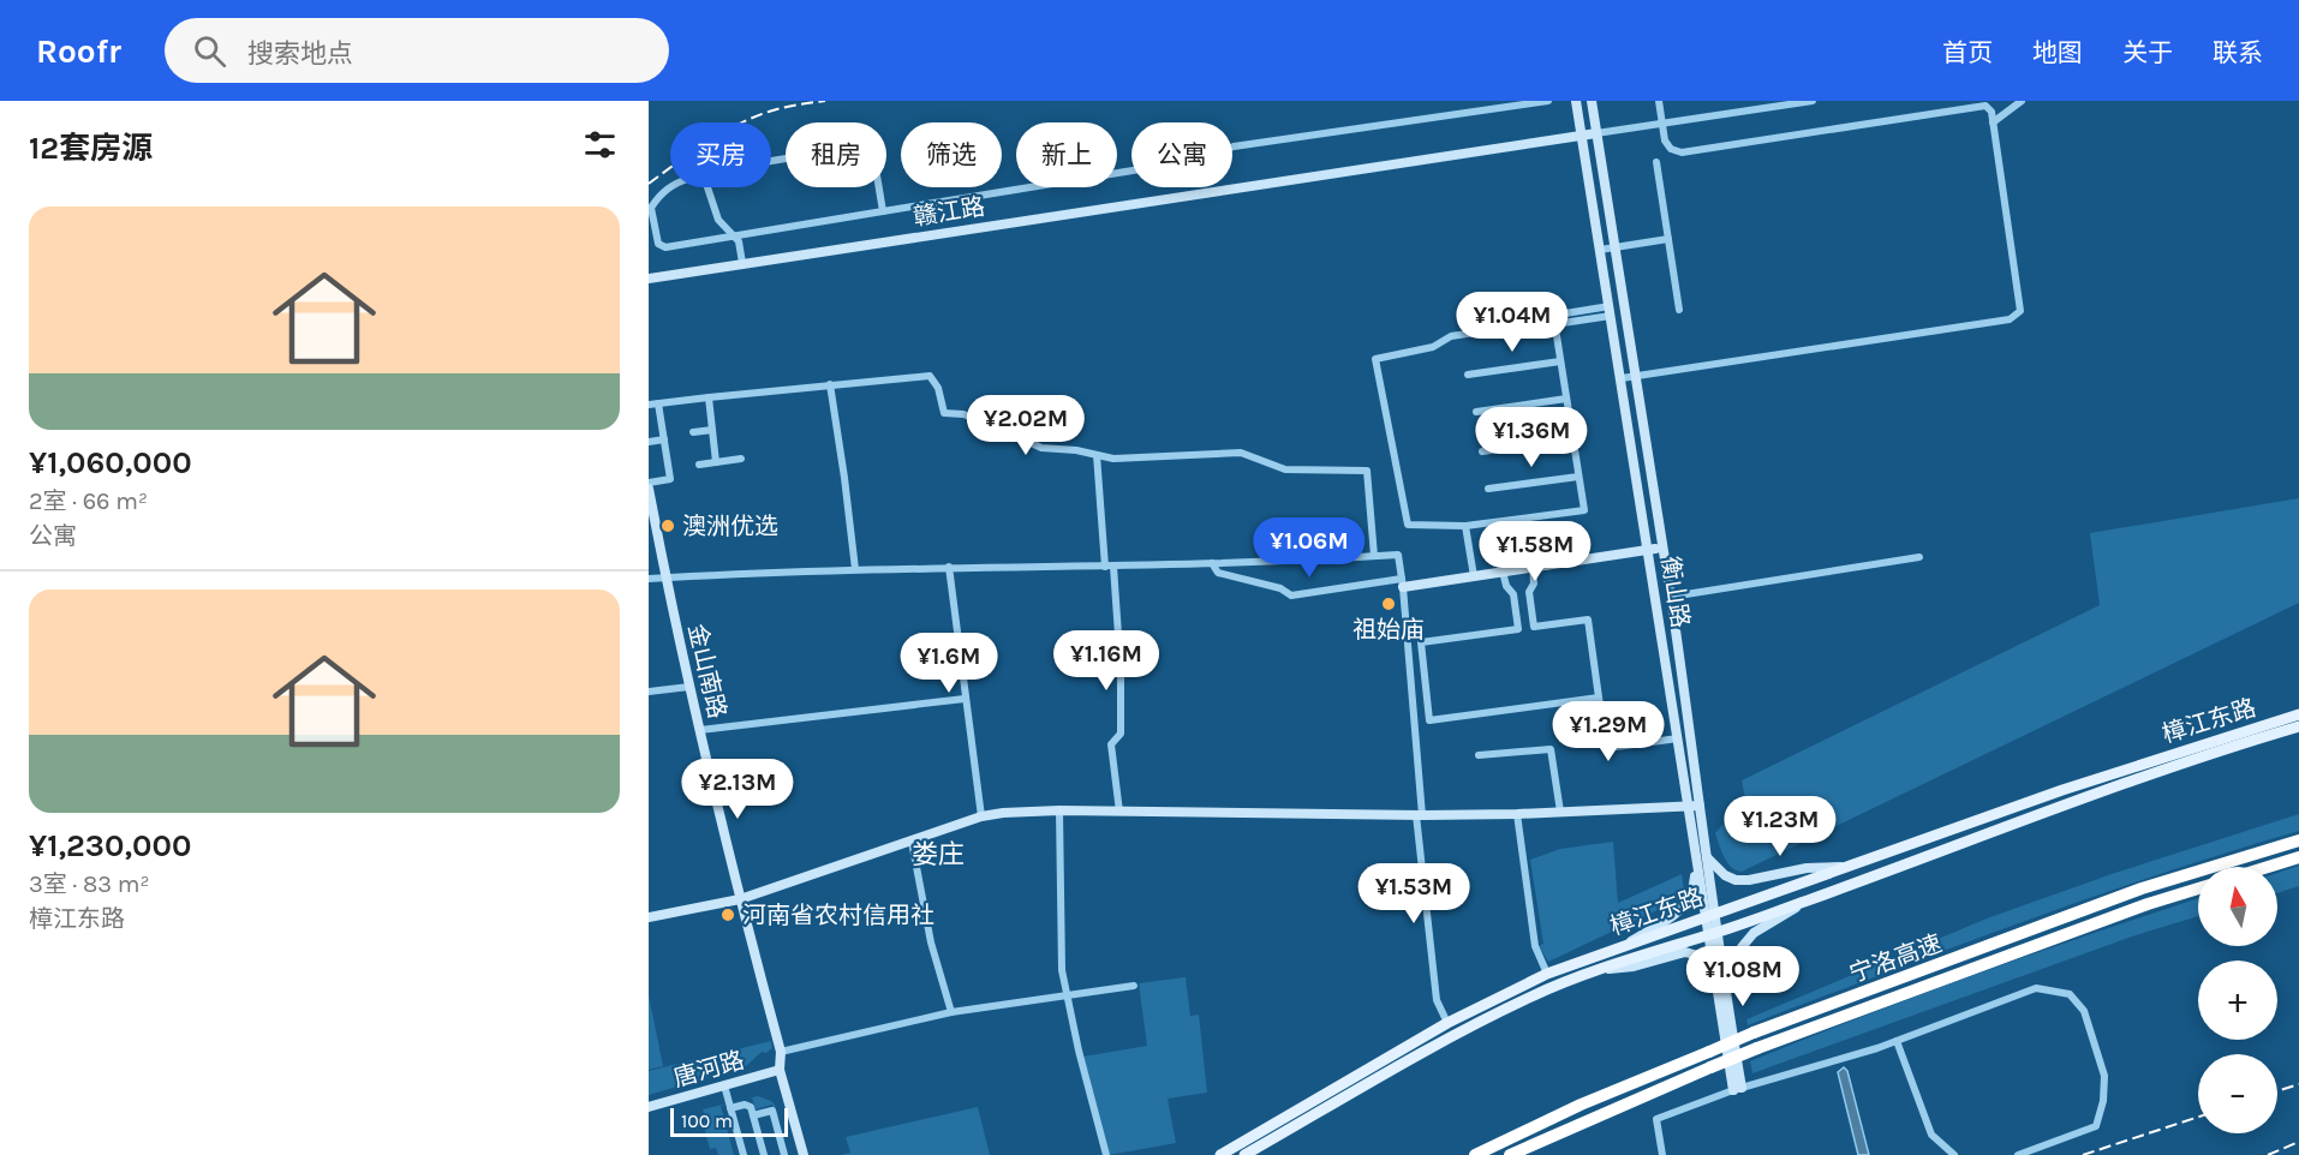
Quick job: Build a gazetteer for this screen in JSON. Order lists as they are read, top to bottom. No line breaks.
{"streets":{"highway":["宁洛高速"],"main road":["樟江东路"],"street":["赣江路","衡山路","金山南路","唐河路"]},"crossings":[["赣江路","衡山路"],["衡山路","樟江东路"],["金山南路","唐河路"]],"districts":["娄庄"],"places":["澳洲优选","祖始庙","河南省农村信用社"],"scale_bar":"100 m","north":"top","page":{"header":"Roofr","search":"搜索地点","nav":["首页","地图","关于","联系"],"heading":"12套房源","chip":["买房","租房","筛选","新上","公寓"],"list":[{"name":"¥1,060,000","note":"2室 · 66 m² · 公寓"},{"name":"¥1,230,000","note":"3室 · 83 m² · 樟江东路"}],"price":["¥1.04M","¥2.02M","¥1.36M","¥1.06M","¥1.58M","¥1.16M","¥1.6M","¥1.29M","¥2.13M","¥1.23M","¥1.53M","¥1.08M"],"map_buttons":["+","−"],"scale":"100 m"}}
